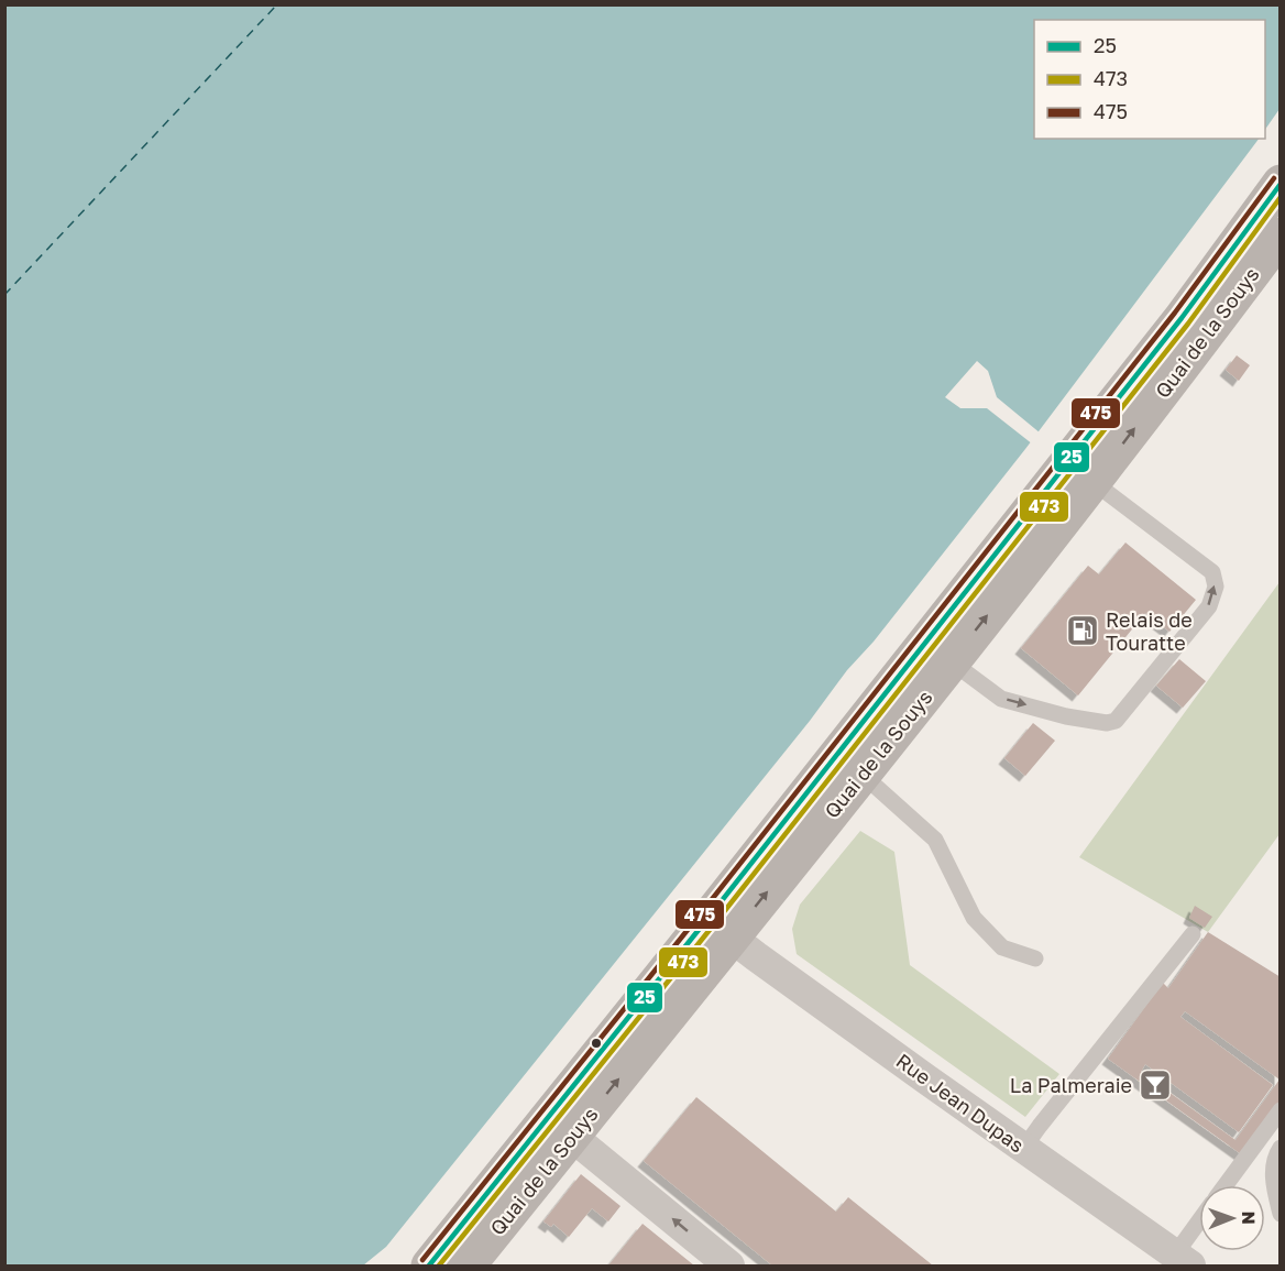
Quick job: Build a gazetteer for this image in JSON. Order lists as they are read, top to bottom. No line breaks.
{"streets":{"main road":["Quai de la Souys"],"street":["Rue Jean Dupas"]},"crossings":[["Quai de la Souys","Rue Jean Dupas"]],"places":{"fuel station":["Relais de Touratte"],"bar":["La Palmeraie"]},"lines":["transit line 475","transit line 25","transit line 473"],"legend":["25","473","475"],"north":"right"}
